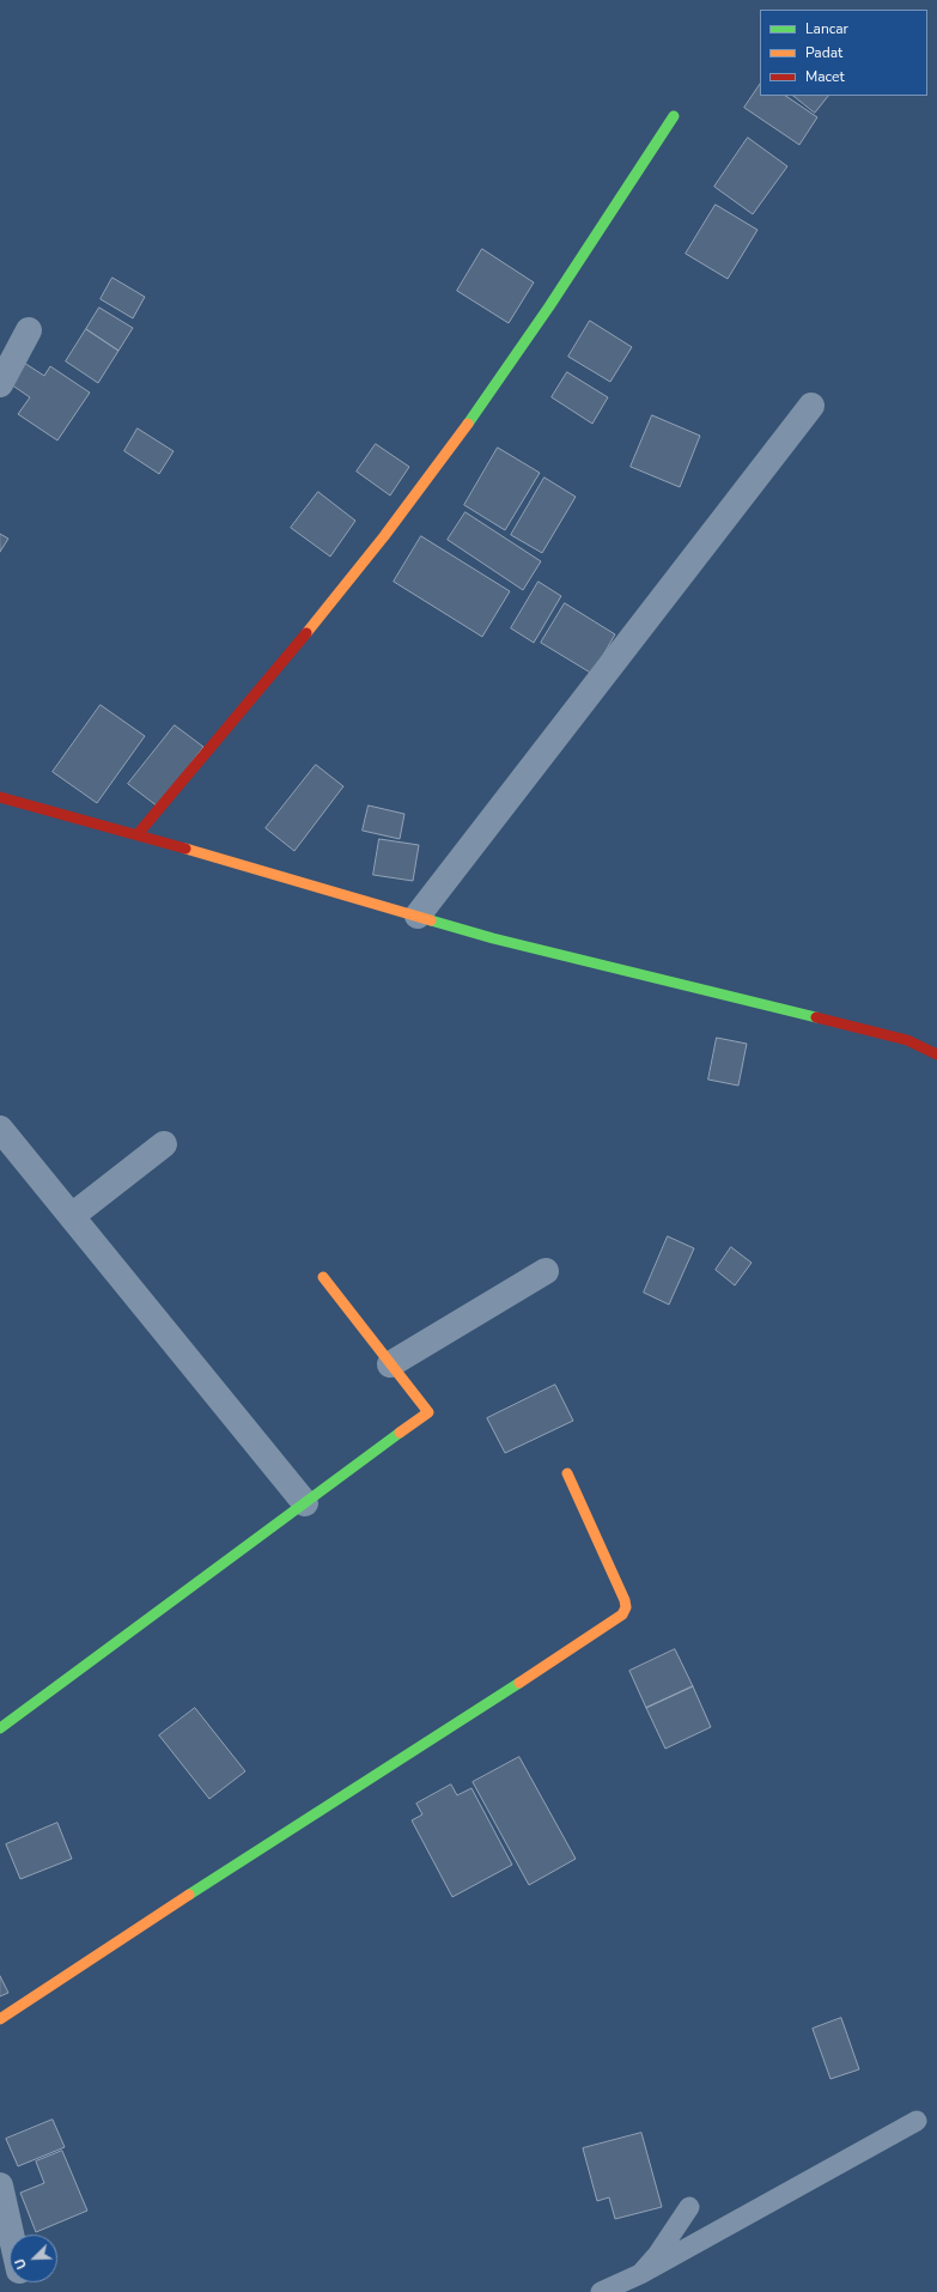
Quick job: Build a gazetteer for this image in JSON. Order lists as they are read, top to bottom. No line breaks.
{"legend":["Lancar","Padat","Macet"],"north":"bottom left"}
